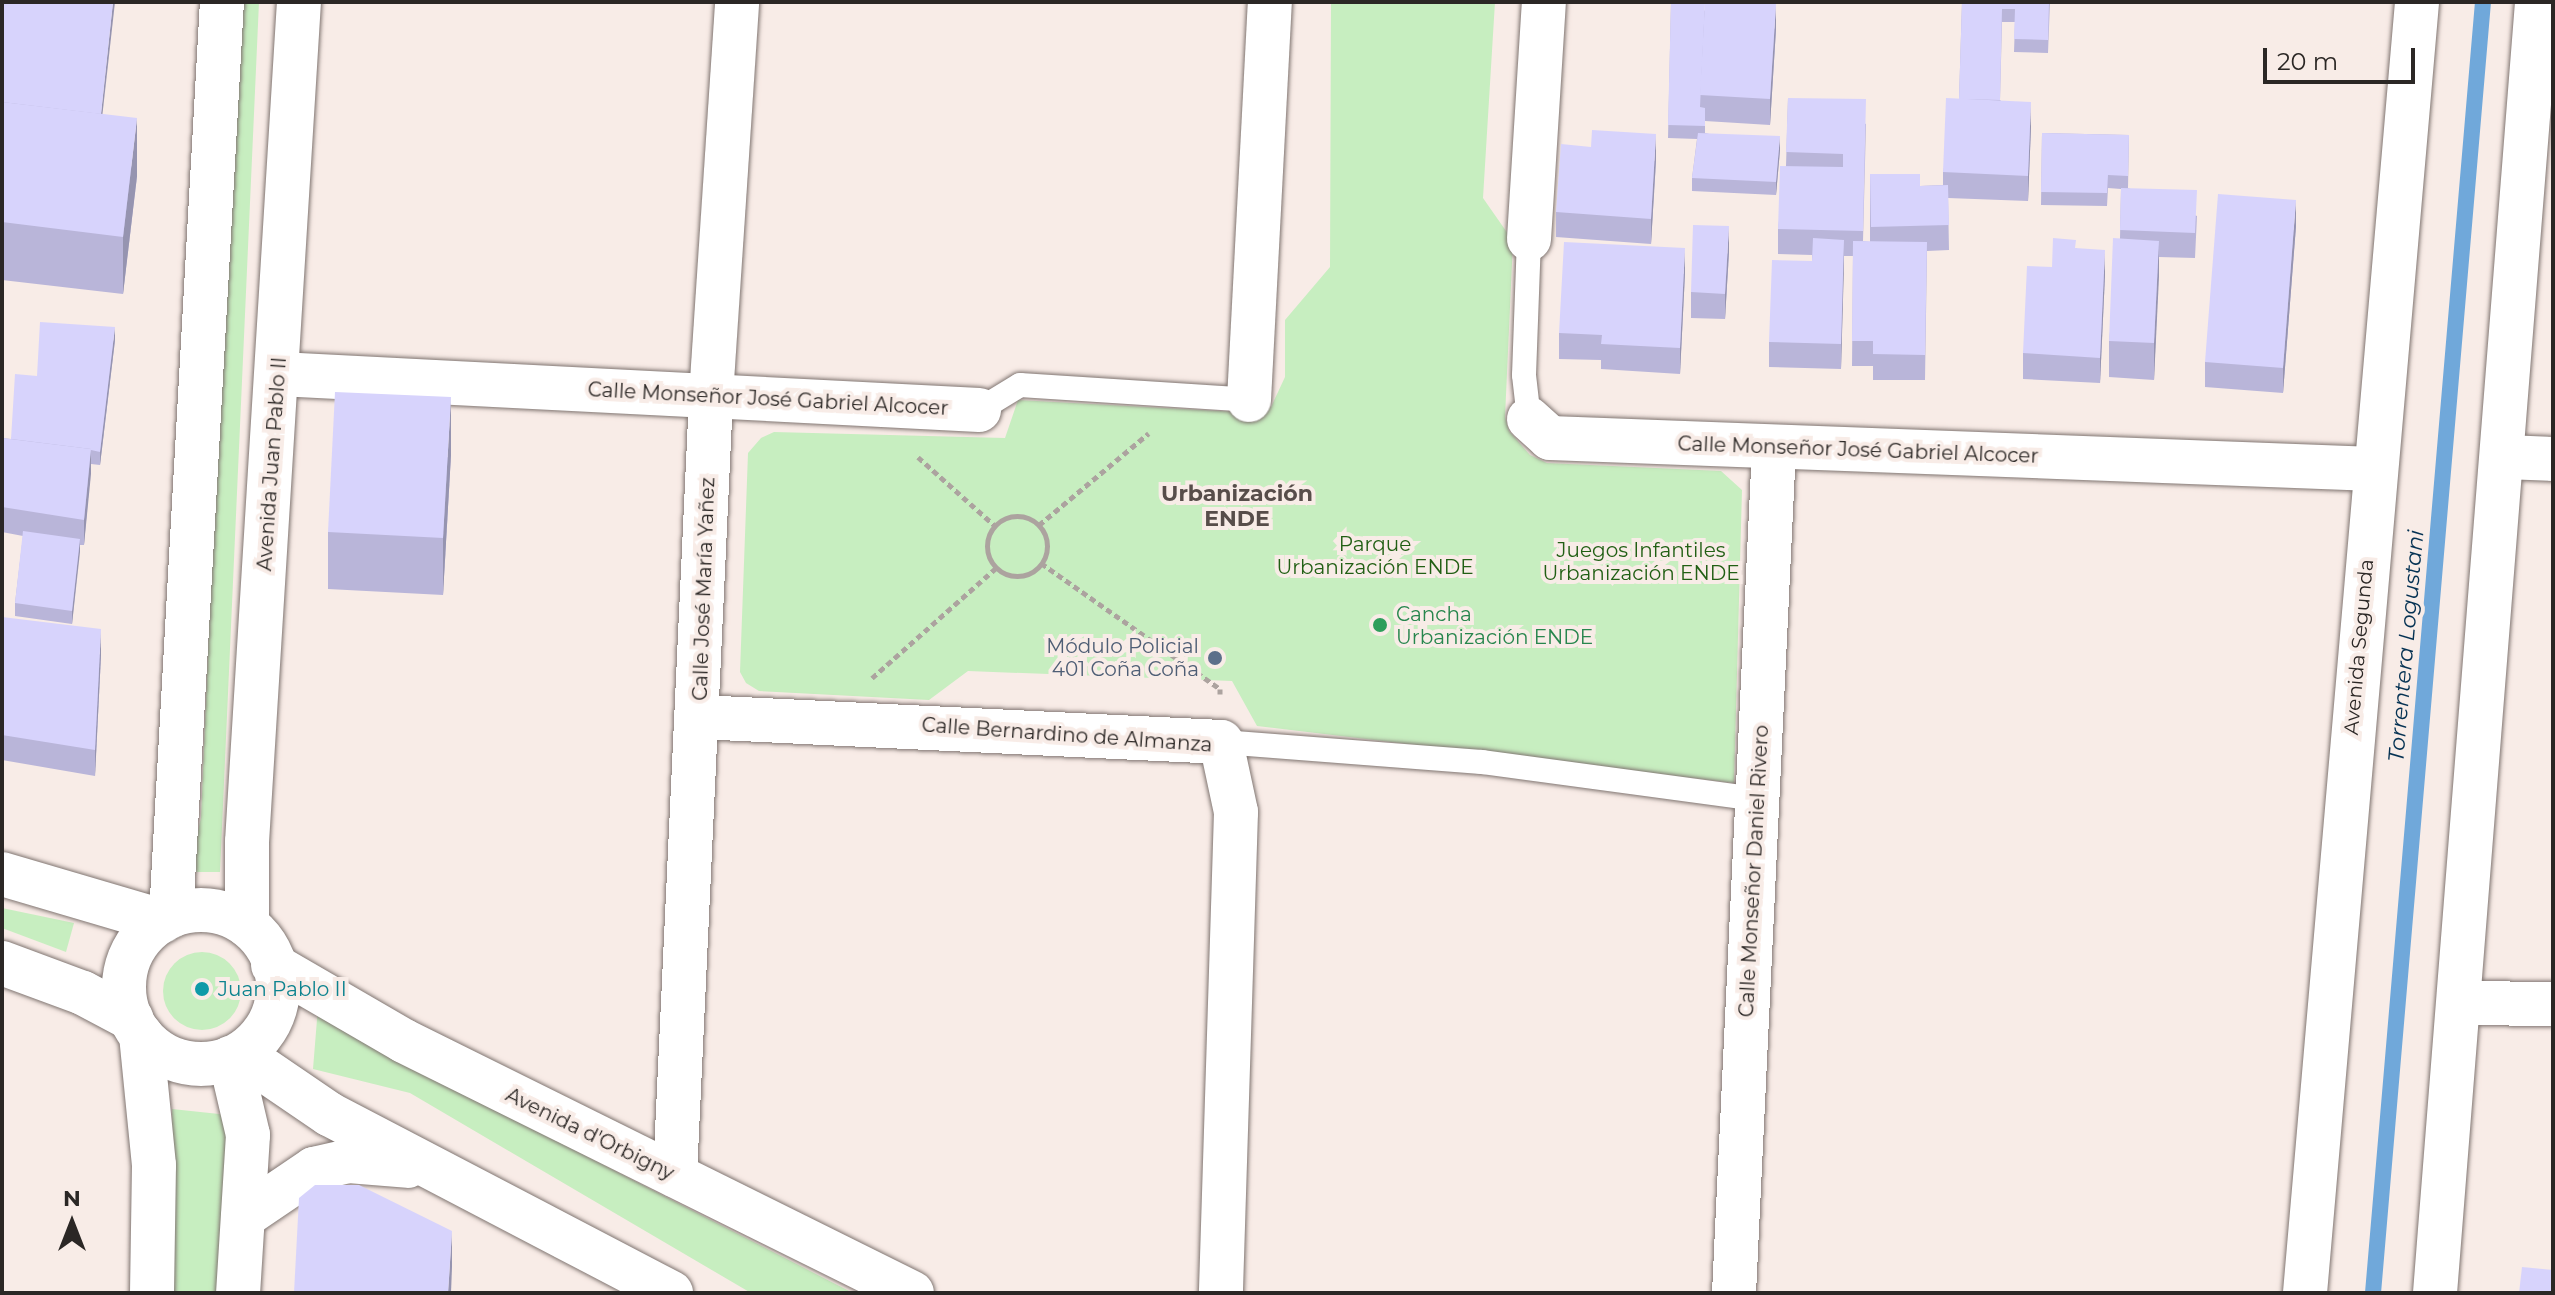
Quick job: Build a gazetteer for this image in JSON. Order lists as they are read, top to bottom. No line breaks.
{"streets":{"street":["Calle Monseñor José Gabriel Alcocer","Avenida Juan Pablo II","Calle José María Yañez","Avenida Segunda","Calle Bernardino de Almanza","Calle Monseñor Daniel Rivero","Avenida d'Orbigny"]},"crossings":[["Calle Monseñor José Gabriel Alcocer","Avenida Juan Pablo II"],["Calle Monseñor José Gabriel Alcocer","Calle José María Yañez"],["Calle Monseñor José Gabriel Alcocer","Avenida Segunda"],["Calle Monseñor José Gabriel Alcocer","Calle Monseñor Daniel Rivero"],["Avenida Juan Pablo II","Avenida d'Orbigny"],["Calle José María Yañez","Calle Bernardino de Almanza"],["Calle José María Yañez","Avenida d'Orbigny"]],"districts":["Urbanización ENDE"],"water":["Torrentera Logustani"],"parks":["Parque Urbanización ENDE","Juegos Infantiles Urbanización ENDE"],"places":["Cancha Urbanización ENDE","Módulo Policial 401 Coña Coña","Juan Pablo II"],"scale_bar":"20 m","north":"top"}
